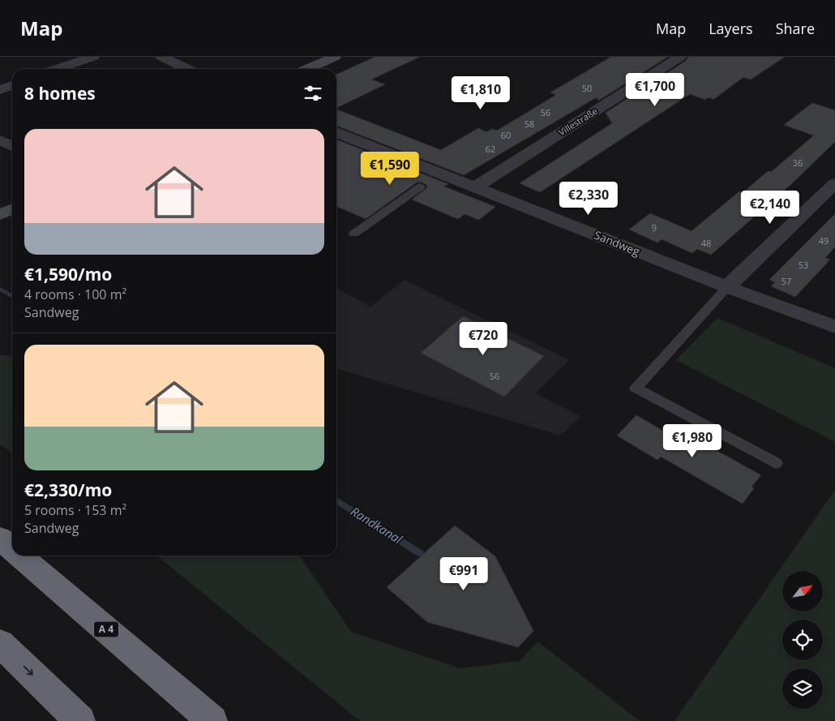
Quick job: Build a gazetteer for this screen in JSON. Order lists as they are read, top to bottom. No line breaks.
{"streets":{"highway":["A 4"],"street":["Villestraße","Sandweg"]},"crossings":[["Villestraße","Sandweg"]],"water":["Randkanal"],"house_numbers":["50","56","58","60","62","36","9","49","48","53","57","56"],"north":"top right","page":{"header":"Map","nav":["Map","Layers","Share"],"heading":"8 homes","price":["€1,700","€1,810","€1,590","€2,330","€2,140","€720","€1,980","€991"],"list":[{"name":"€1,590/mo","note":"4 rooms · 100 m² · Sandweg"},{"name":"€2,330/mo","note":"5 rooms · 153 m² · Sandweg"}]}}
